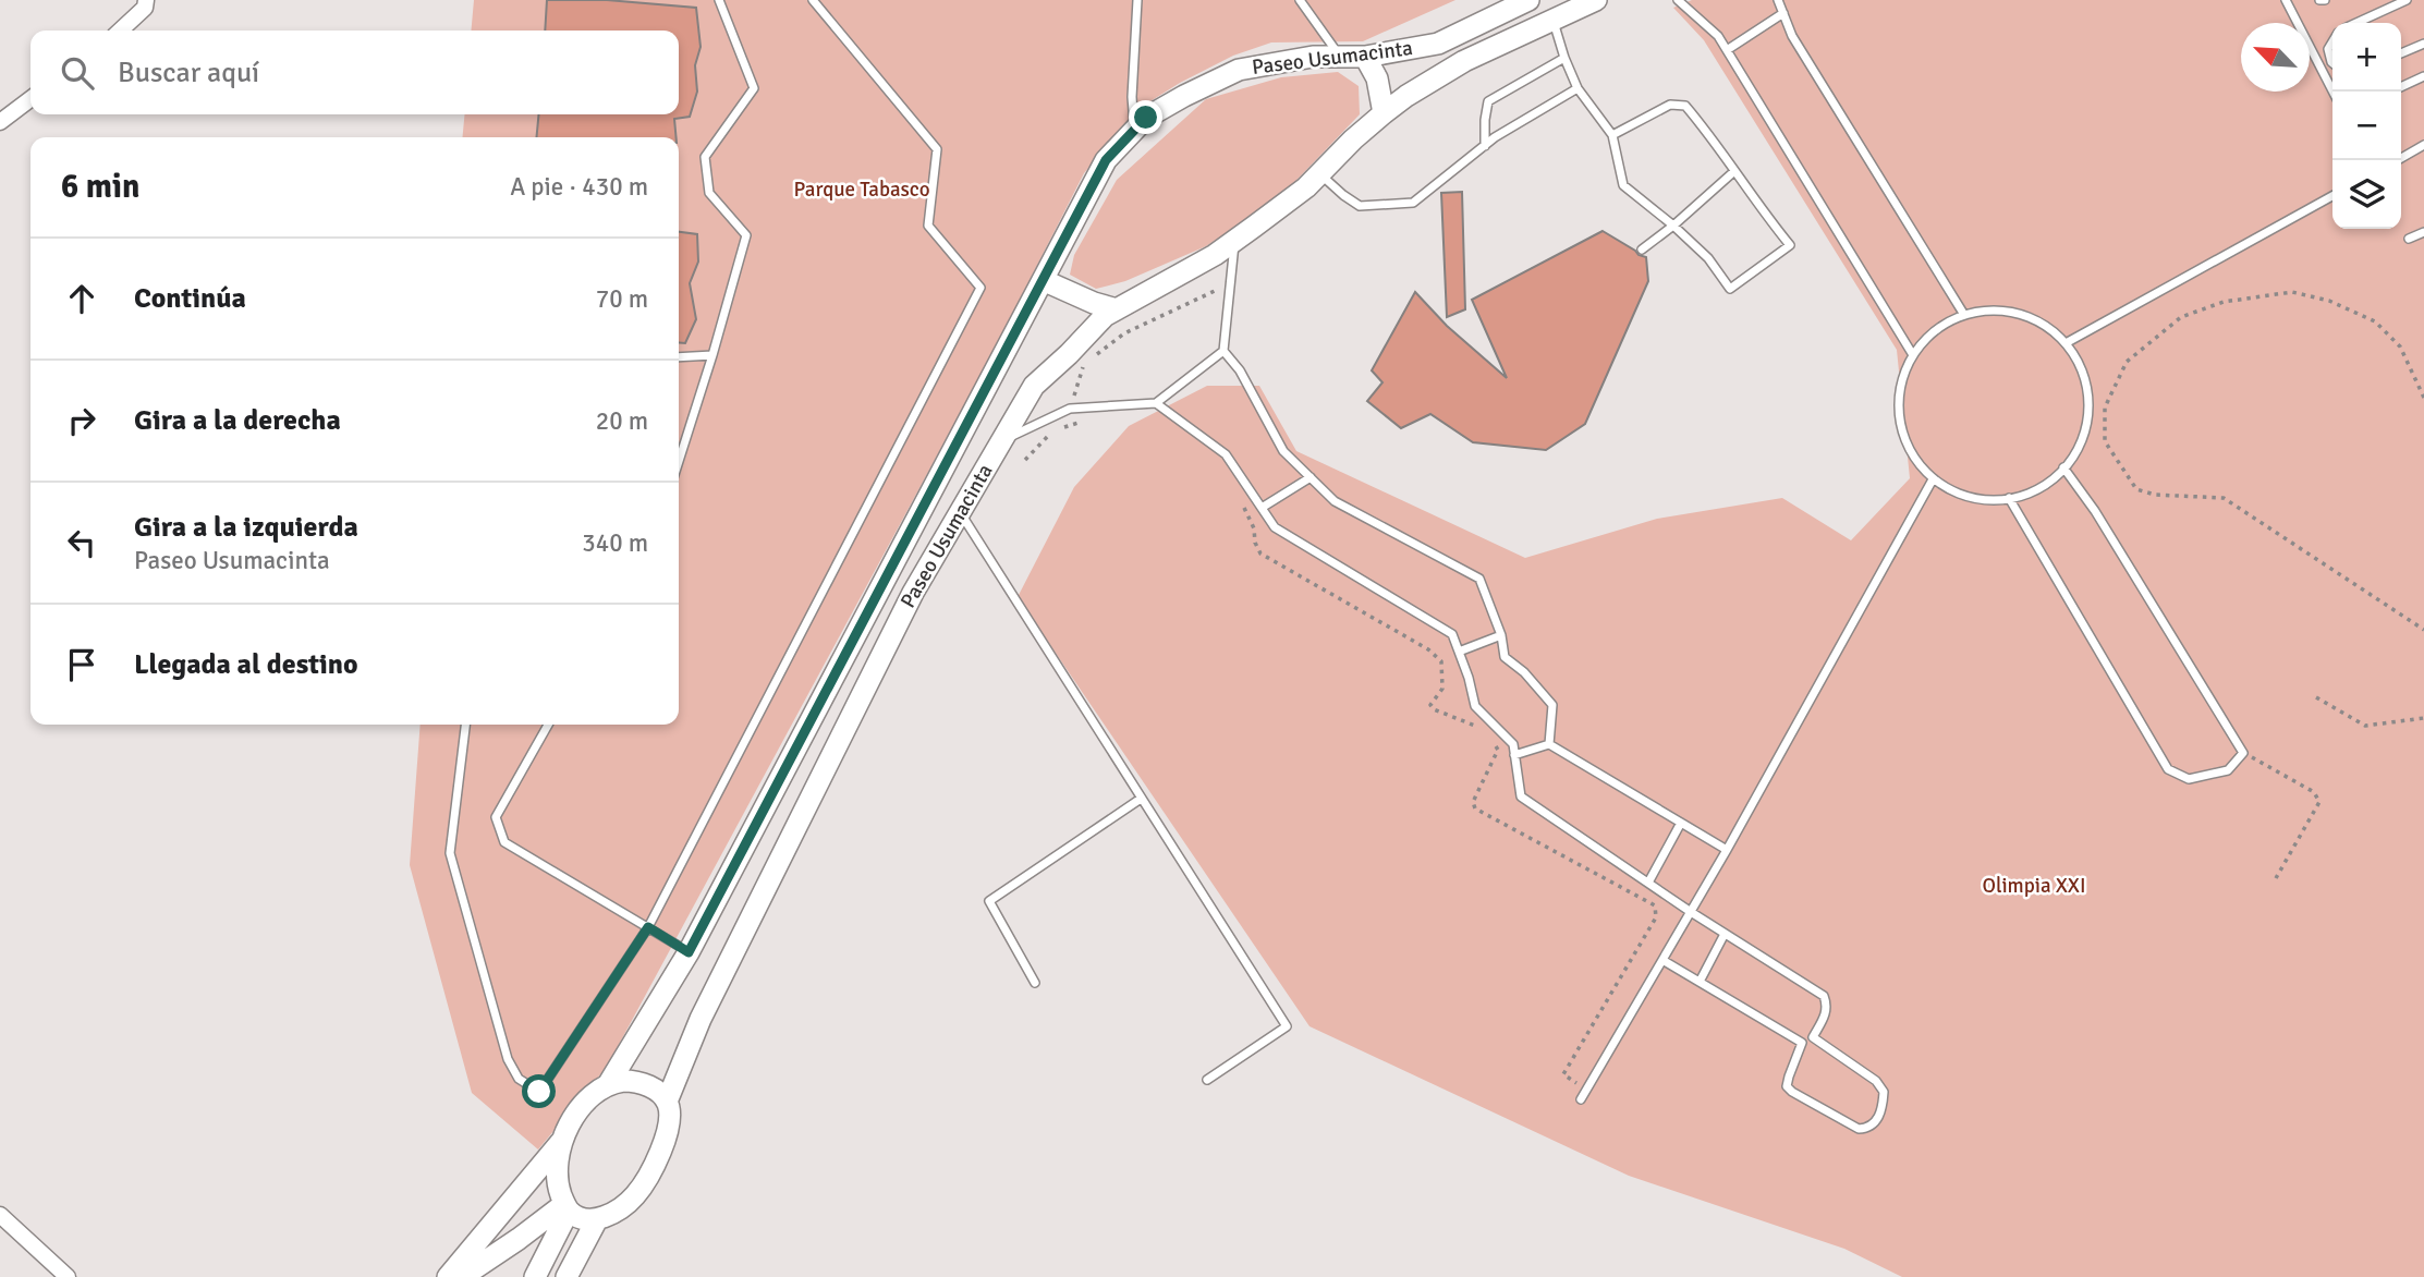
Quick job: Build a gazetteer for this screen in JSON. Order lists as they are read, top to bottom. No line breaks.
{"streets":{"main road":["Paseo Usumacinta"]},"parks":["Parque Tabasco","Olimpia XXI"],"north":"top left","page":{"map_buttons":["+","−"],"search":"Buscar aquí","heading":["6 min","A pie · 430 m"],"list":[["Continúa","70 m"],["Gira a la derecha","20 m"],["Gira a la izquierda","Paseo Usumacinta","340 m"],"Llegada al destino"]}}
